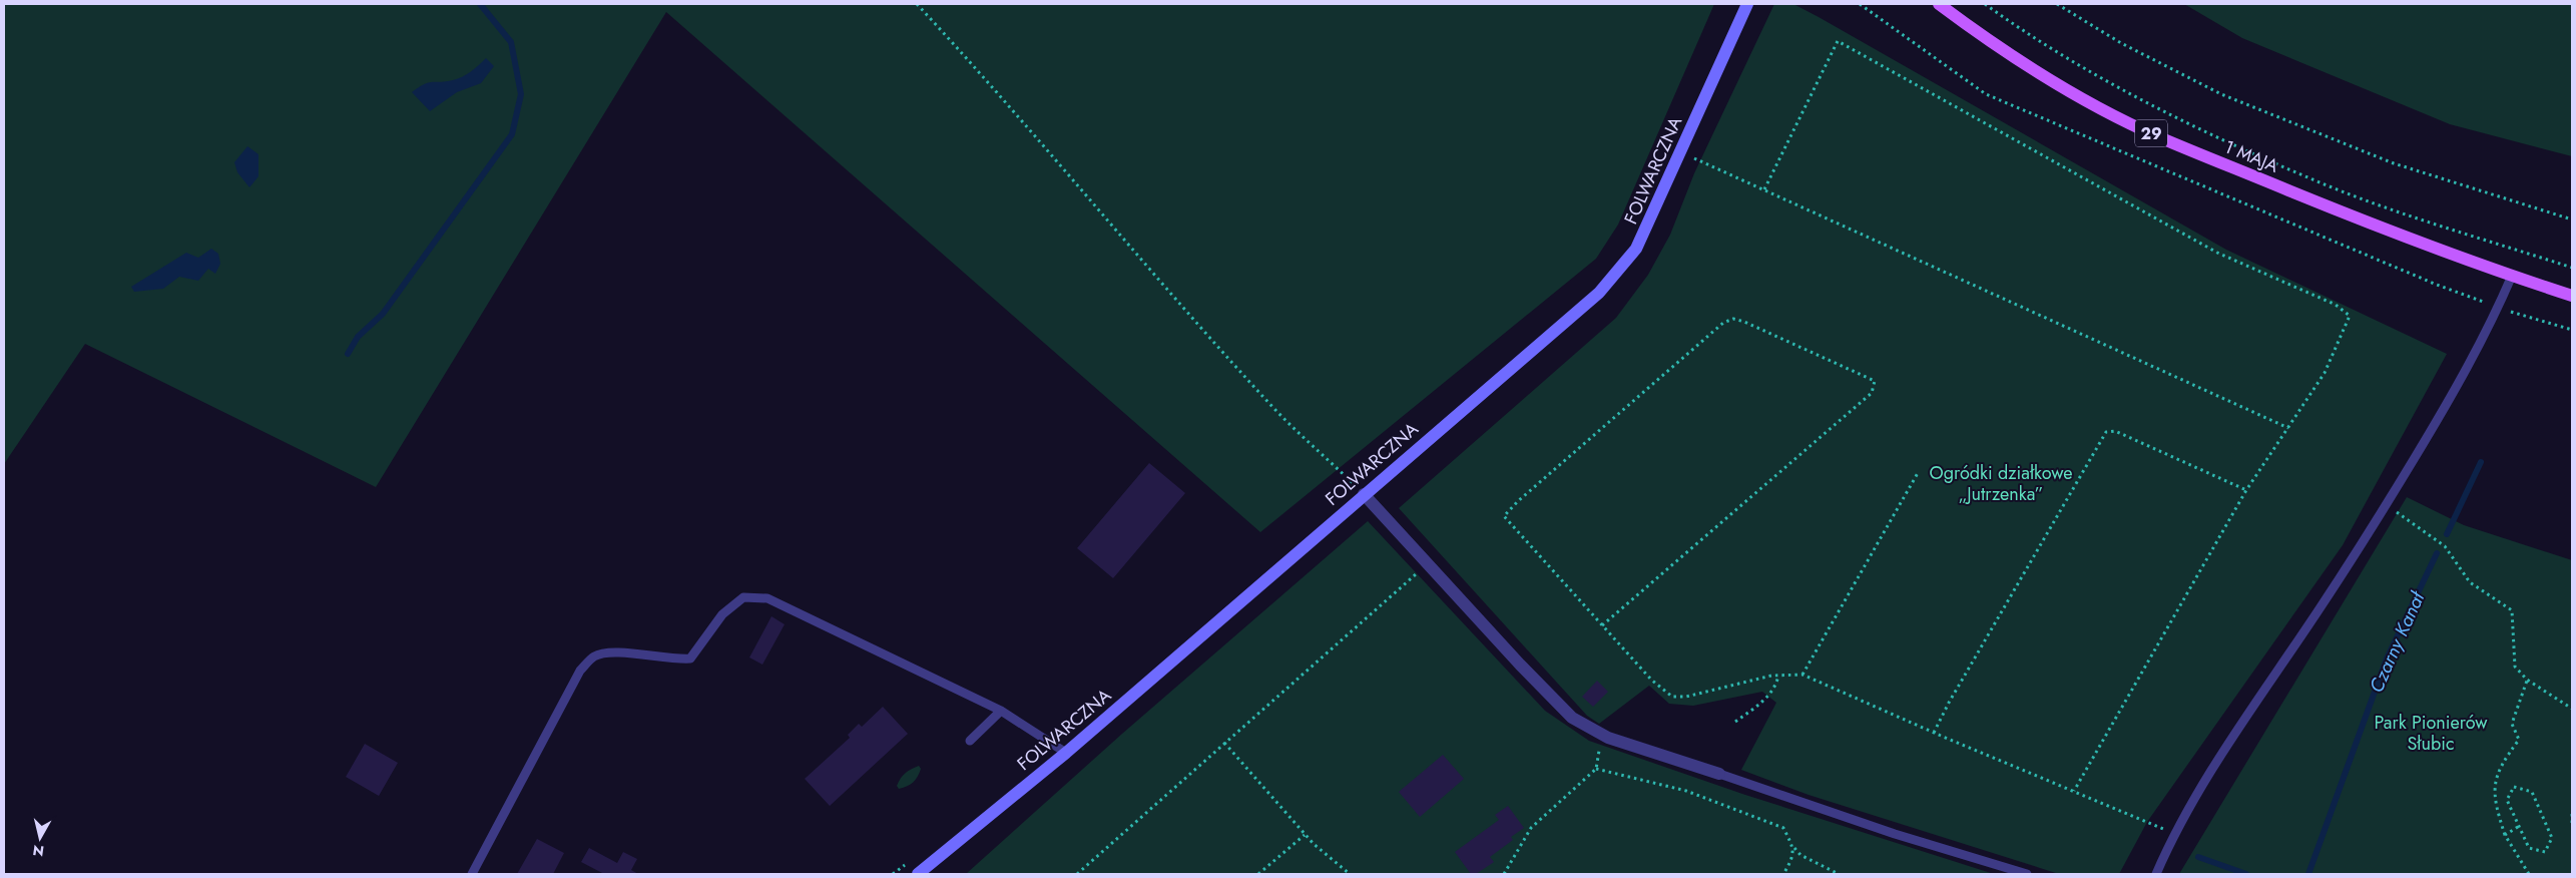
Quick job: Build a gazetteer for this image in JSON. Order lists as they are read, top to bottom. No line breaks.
{"streets":{"main road":["29","1 MAJA"],"street":["FOLWARCZNA"]},"water":["Czarny Kanał"],"parks":["Ogródki działkowe „Jutrzenka”","Park Pionierów Słubic"],"north":"bottom"}
